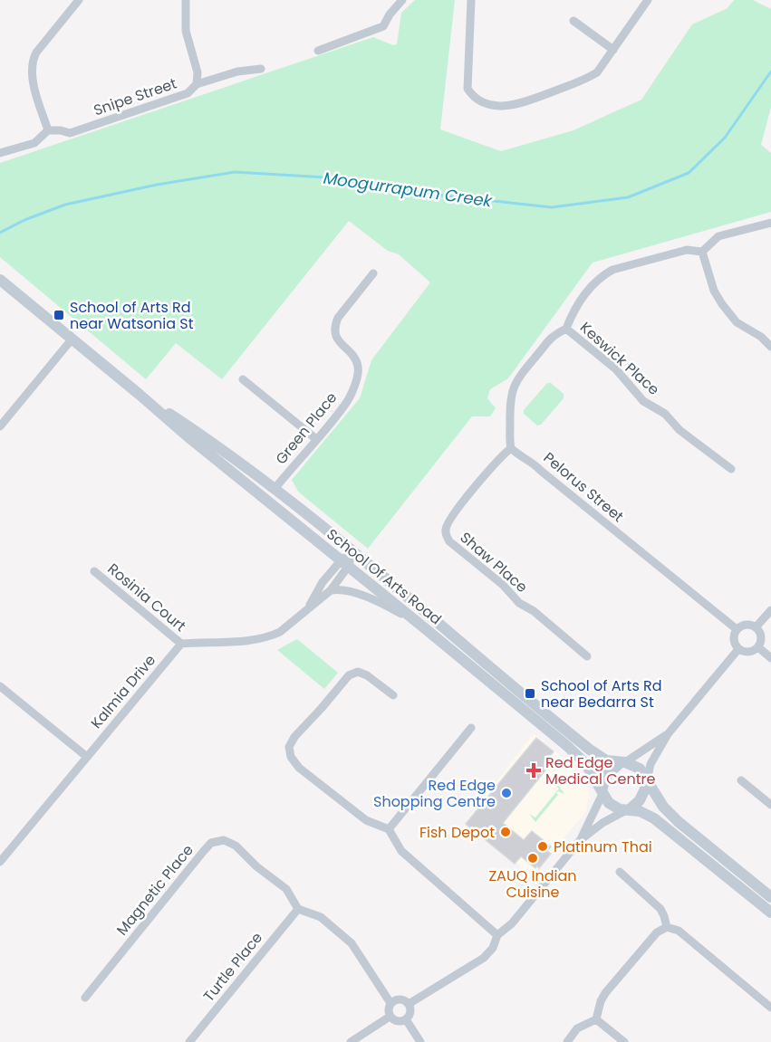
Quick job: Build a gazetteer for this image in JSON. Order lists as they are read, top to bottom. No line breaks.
{"streets":{"street":["Snipe Street","Keswick Place","Green Place","Pelorus Street","Shaw Place","School Of Arts Road","Rosinia Court","Kalmia Drive","Magnetic Place","Turtle Place"]},"crossings":[["Green Place","School Of Arts Road"],["Pelorus Street","Shaw Place"],["Rosinia Court","Kalmia Drive"],["Magnetic Place","Turtle Place"]],"water":["Moogurrapum Creek"],"places":{"transit":["School of Arts Rd near Watsonia St","School of Arts Rd near Bedarra St"],"health":["Red Edge Medical Centre"],"other":["Red Edge Shopping Centre","Fish Depot","Platinum Thai","ZAUQ Indian Cuisine"]}}
